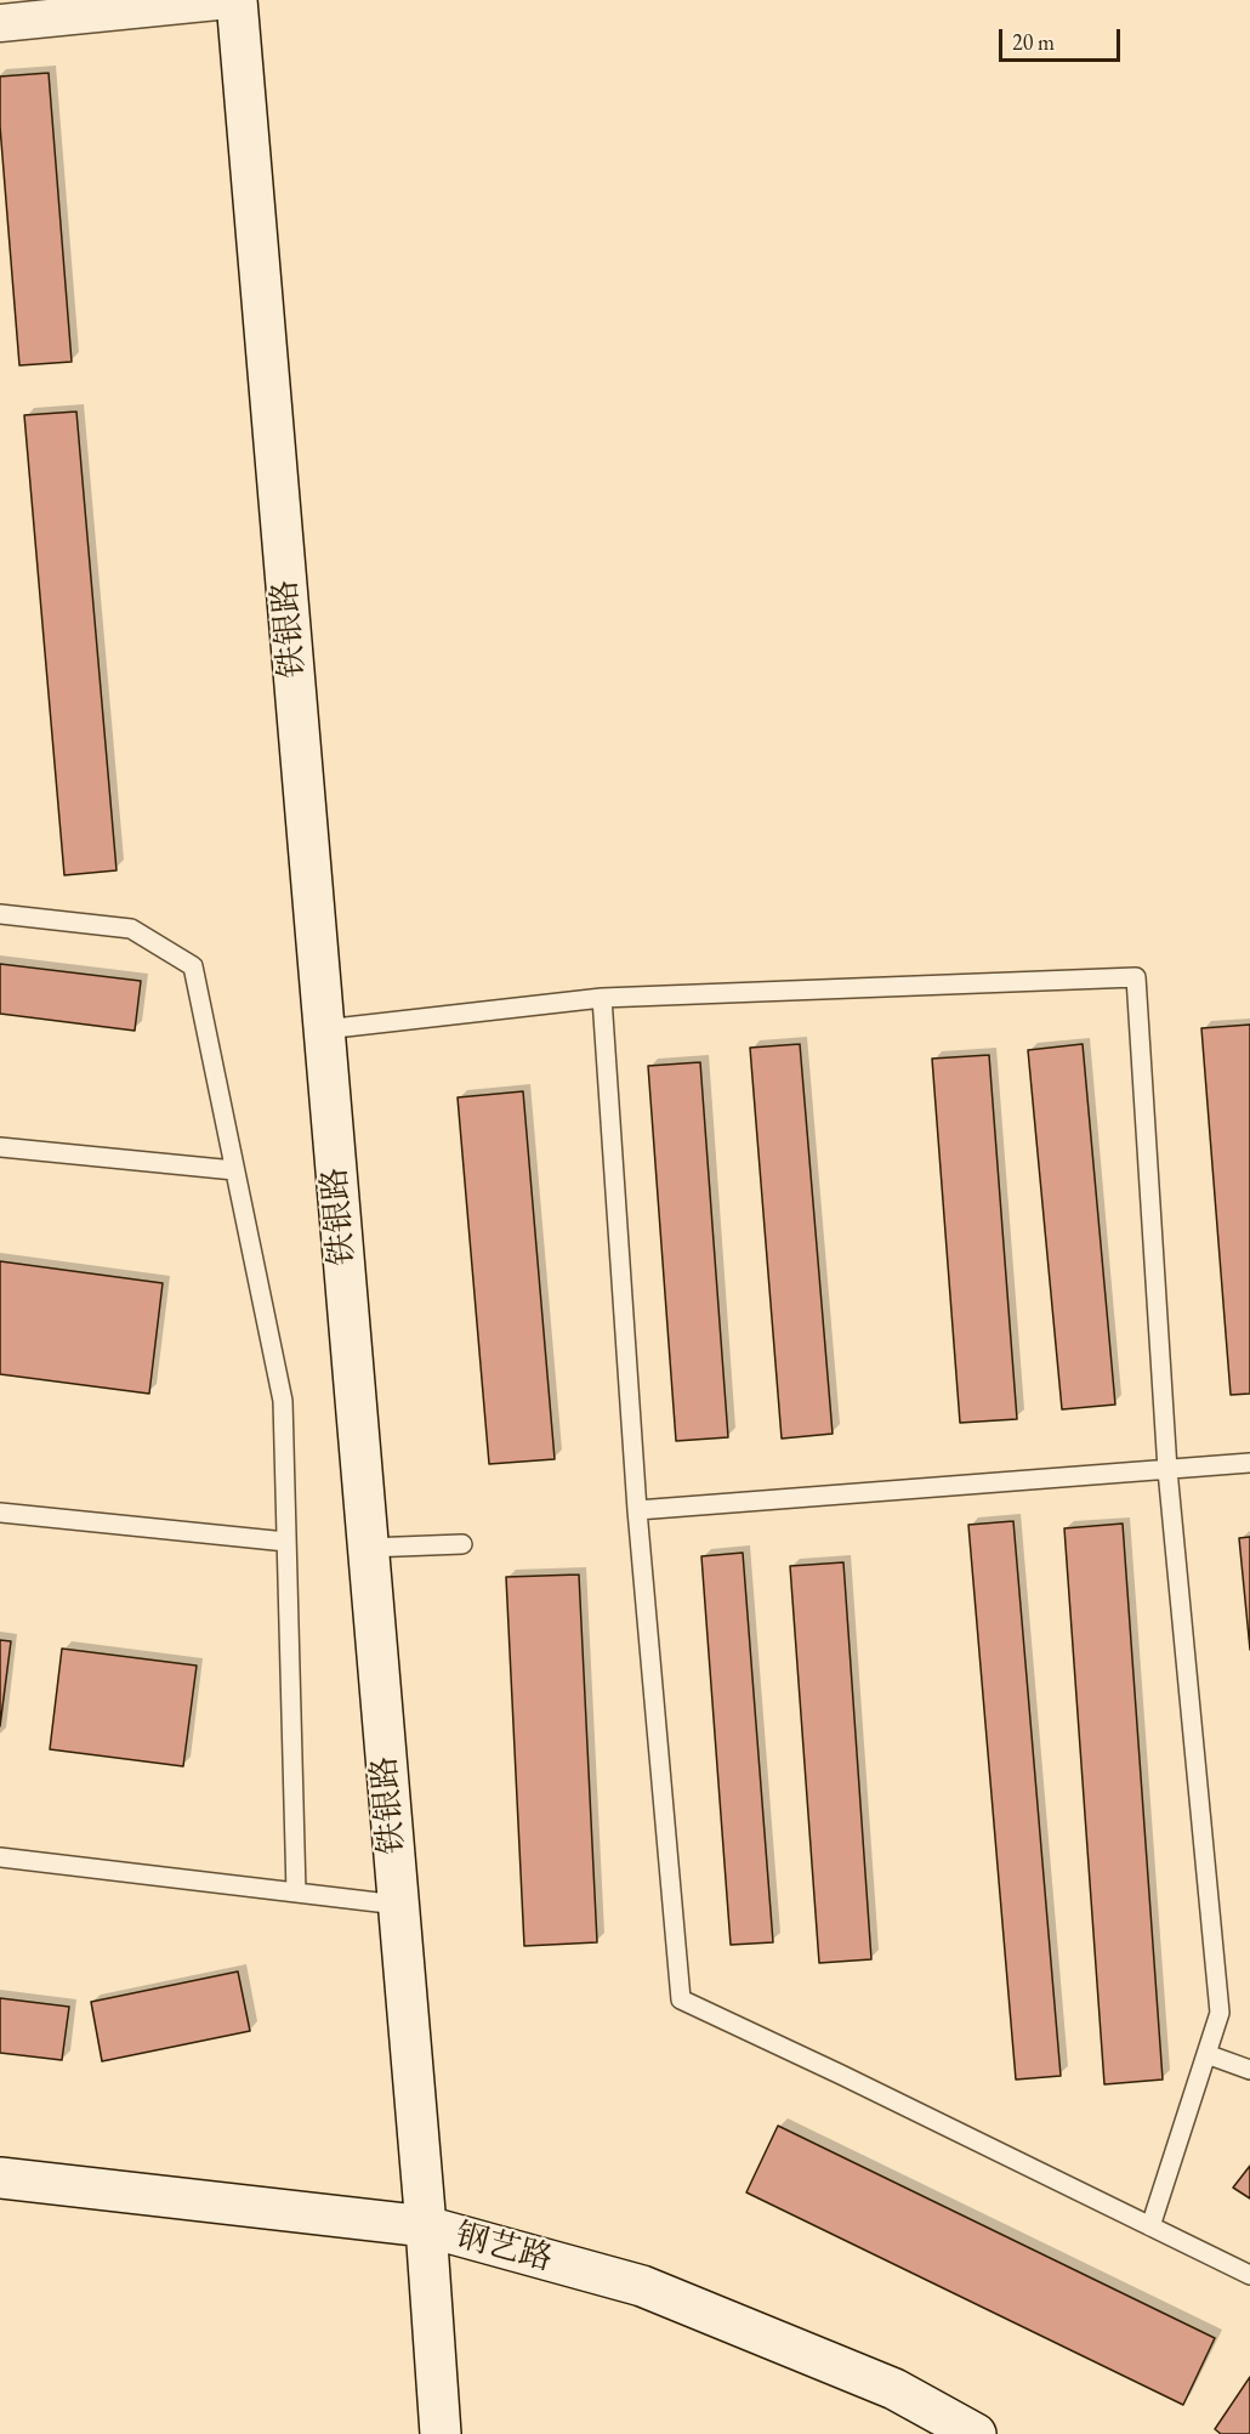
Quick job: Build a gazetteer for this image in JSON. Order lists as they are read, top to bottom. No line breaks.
{"streets":{"main road":["铁银路","钢艺路"]},"crossings":[["铁银路","钢艺路"]],"scale_bar":"20 m"}
